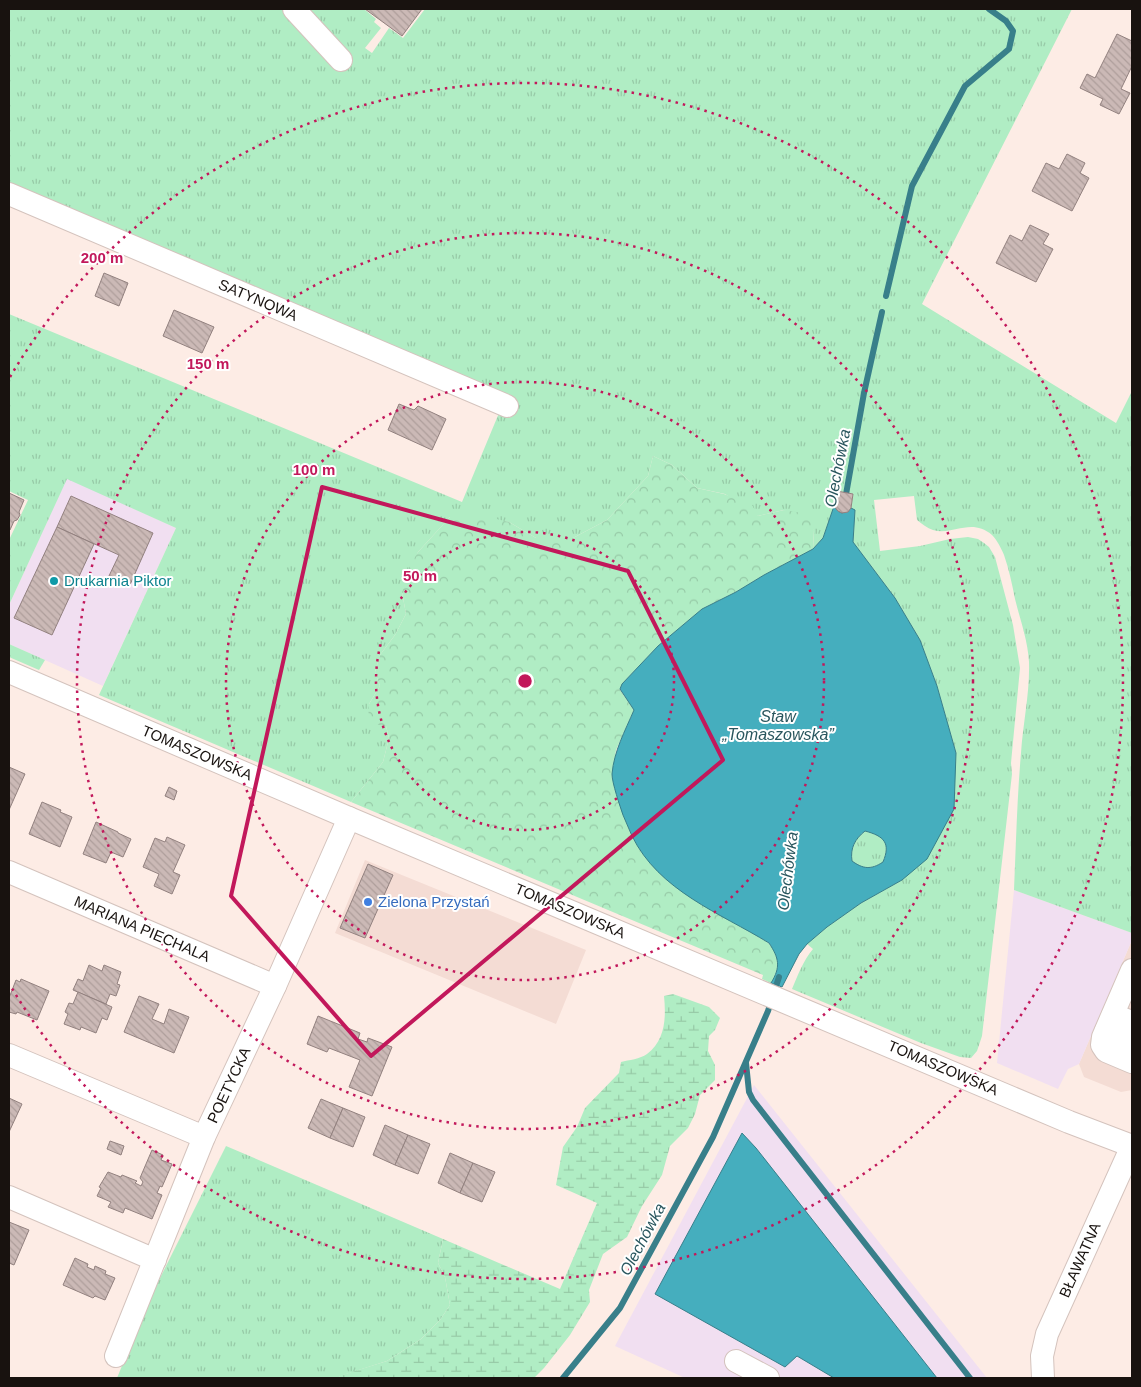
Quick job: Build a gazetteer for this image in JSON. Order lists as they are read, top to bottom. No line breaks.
{"streets":{"street":["SATYNOWA","TOMASZOWSKA","MARIANA PIECHALA","POETYCKA","BŁAWATNA"]},"crossings":[["TOMASZOWSKA","POETYCKA"],["TOMASZOWSKA","BŁAWATNA"],["MARIANA PIECHALA","POETYCKA"]],"water":["Olechówka","Staw „Tomaszowska”"],"places":["Drukarnia Piktor","Zielona Przystań"],"rings":["200 m","150 m","100 m","50 m"]}
